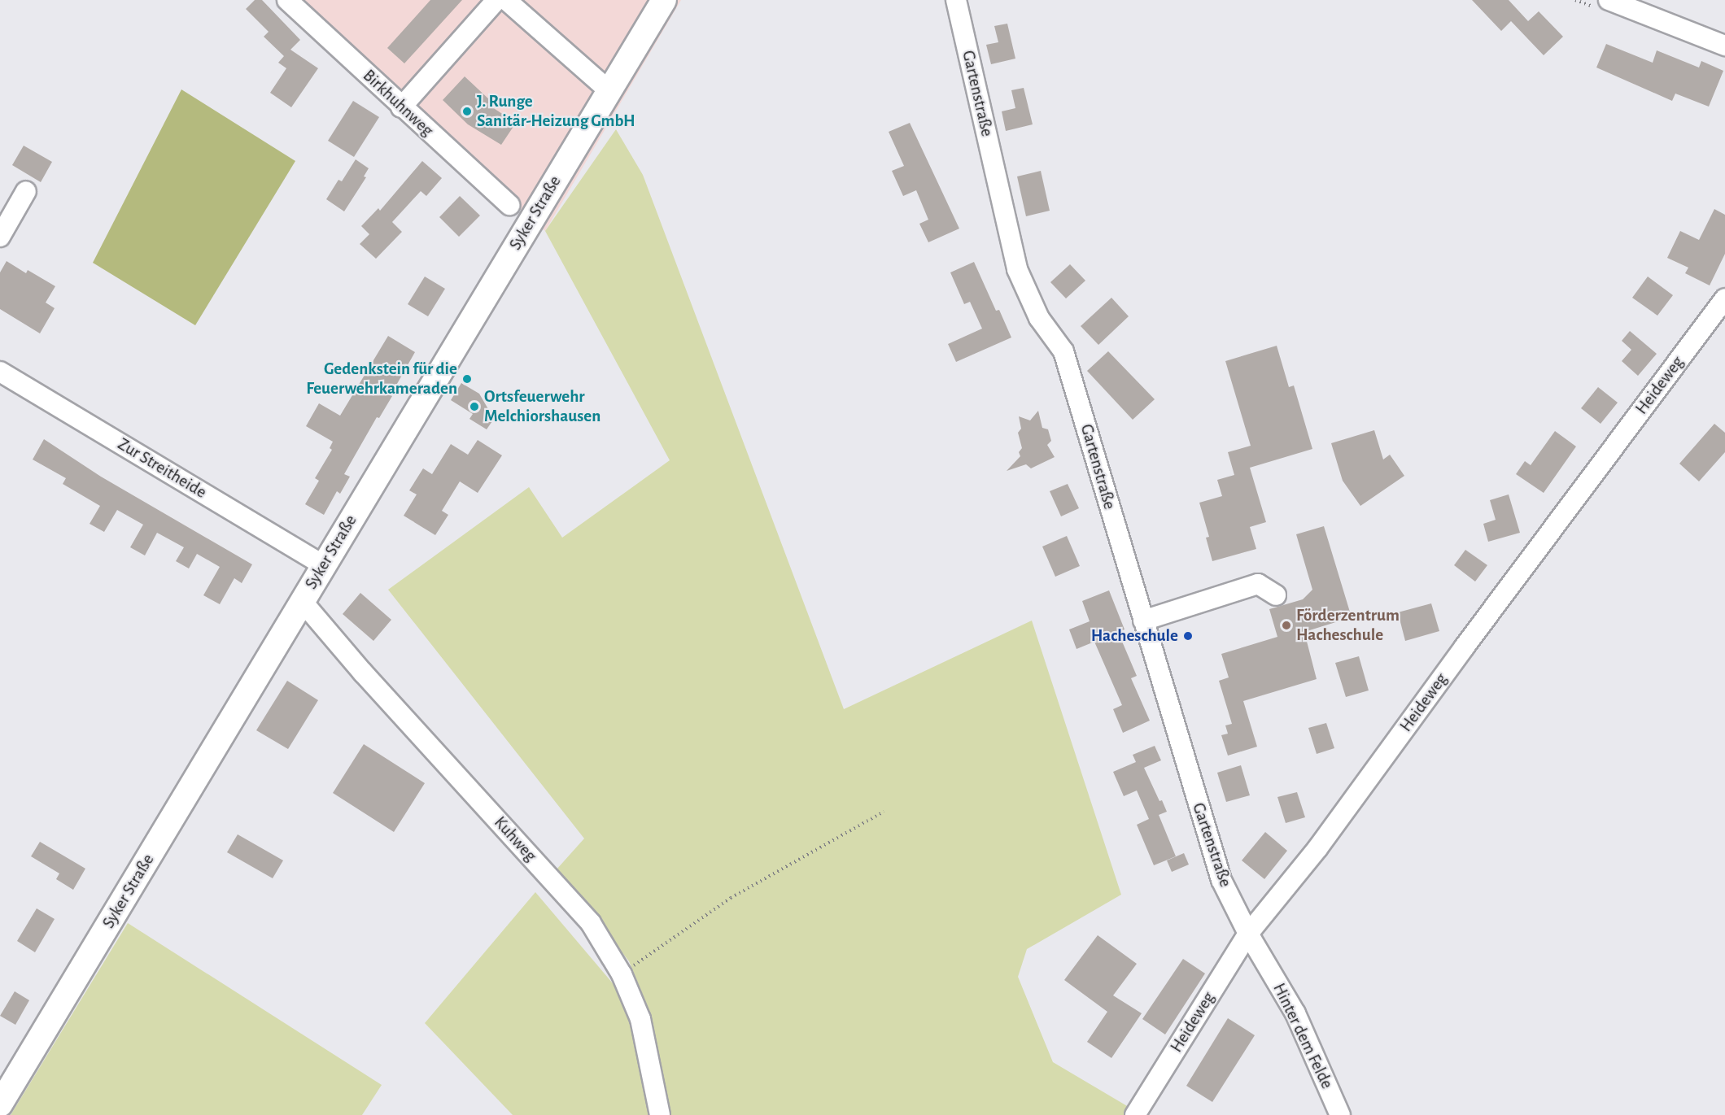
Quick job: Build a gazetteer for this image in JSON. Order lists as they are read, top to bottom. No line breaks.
{"streets":{"main road":["Syker Straße"],"street":["Gartenstraße","Birkhuhnweg","Heideweg","Zur Streitheide","Kuhweg","Hinter dem Felde"]},"crossings":[["Gartenstraße","Heideweg"],["Gartenstraße","Hinter dem Felde"],["Syker Straße","Zur Streitheide"],["Syker Straße","Kuhweg"],["Heideweg","Hinter dem Felde"]],"places":["J. Runge Sanitär-Heizung GmbH","Gedenkstein für die Feuerwehrkameraden","Ortsfeuerwehr Melchiorshausen","Förderzentrum Hacheschule","Hacheschule"]}
